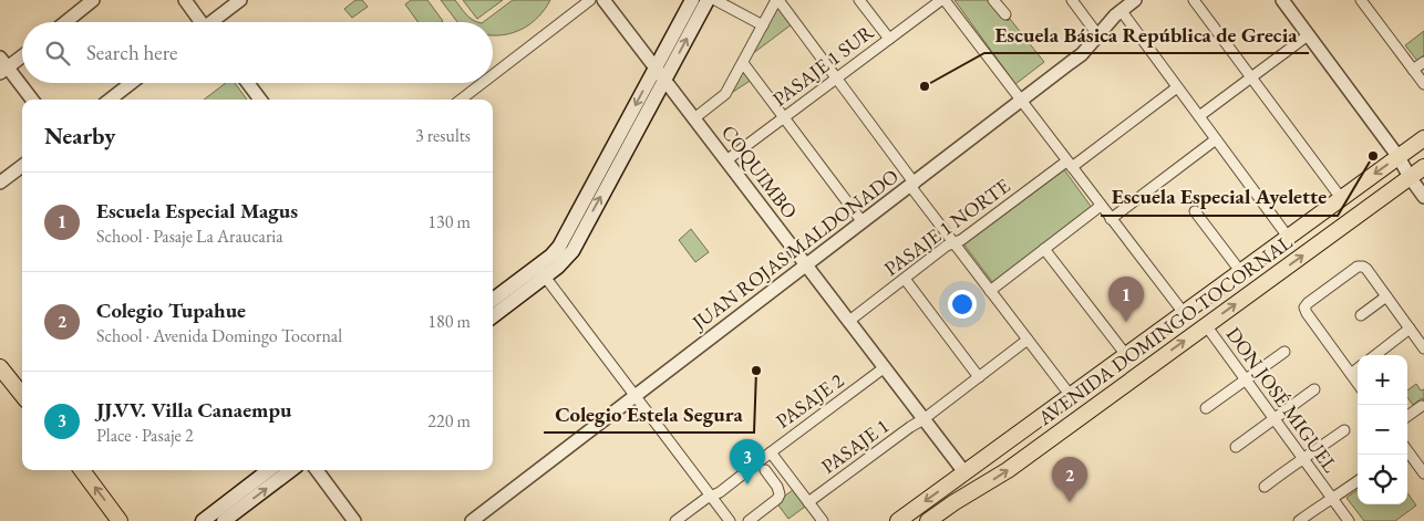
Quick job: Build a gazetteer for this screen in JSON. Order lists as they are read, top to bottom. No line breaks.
{"streets":{"main road":["AVENIDA DOMINGO TOCORNAL"],"street":["PASAJE 1 SUR","COQUIMBO","PASAJE 1 NORTE","JUAN ROJAS MALDONADO","DON JOSÉ MIGUEL","PASAJE 2","PASAJE 1"]},"crossings":[["PASAJE 1 SUR","COQUIMBO"],["COQUIMBO","PASAJE 1 NORTE"],["COQUIMBO","JUAN ROJAS MALDONADO"],["COQUIMBO","AVENIDA DOMINGO TOCORNAL"],["COQUIMBO","PASAJE 2"],["COQUIMBO","PASAJE 1"],["AVENIDA DOMINGO TOCORNAL","DON JOSÉ MIGUEL"]],"places":["Escuela Básica República de Grecia","Escuela Especial Ayelette","Colegio Estela Segura"],"page":{"search":"Search here","heading":["Nearby","3 results"],"list":[{"mark":"1","name":"Escuela Especial Magus","note":"School · Pasaje La Araucaria","value":"130 m"},{"mark":"2","name":"Colegio Tupahue","note":"School · Avenida Domingo Tocornal","value":"180 m"},{"mark":"3","name":"JJ.VV. Villa Canaempu","note":"Place · Pasaje 2","value":"220 m"}],"pins":["1","3","2"],"map_buttons":["+","−"]}}
